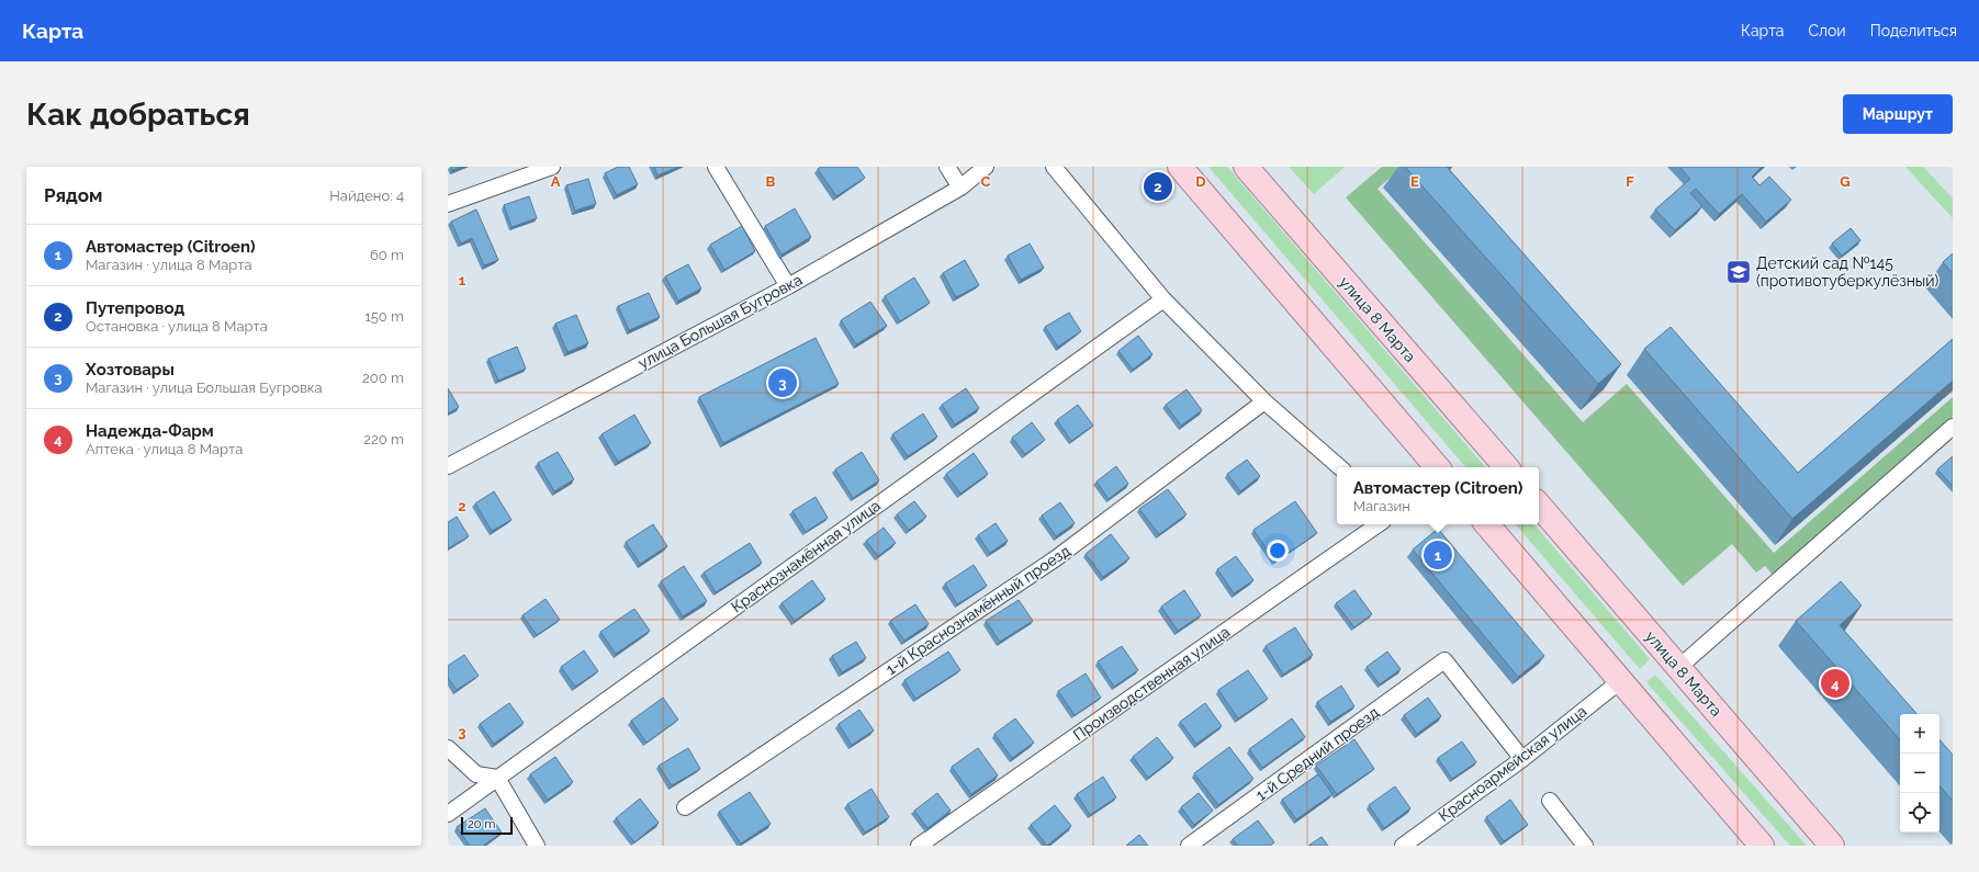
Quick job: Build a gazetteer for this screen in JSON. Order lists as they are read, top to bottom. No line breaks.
{"streets":{"main road":["улица 8 Марта"],"street":["улица Большая Бугровка","Краснознамённая улица","1-й Краснознамённый проезд","Производственная улица","1-й Средний проезд","Красноармейская улица"]},"crossings":[["1-й Средний проезд","Красноармейская улица"]],"places":{"school or university":["Детский сад №145 (противотуберкулёзный)"]},"scale_bar":"20 m","page":{"header":"Карта","nav":["Карта","Слои","Поделиться"],"buttons":"Маршрут","title":"Как добраться","heading":["Рядом","Найдено: 4"],"pins":["2","3","1","4"],"list":[{"mark":"1","name":"Автомастер (Citroen)","note":"Магазин · улица 8 Марта","value":"60 m"},{"mark":"2","name":"Путепровод","note":"Остановка · улица 8 Марта","value":"150 m"},{"mark":"3","name":"Хозтовары","note":"Магазин · улица Большая Бугровка","value":"200 m"},{"mark":"4","name":"Надежда-Фарм","note":"Аптека · улица 8 Марта","value":"220 m"}],"popup":["Автомастер (Citroen)","Магазин"],"map_buttons":["+","−"],"scale":"20 m"},"grid":{"columns":["A","B","C","D","E","F","G"],"rows":["1","2","3"]}}
